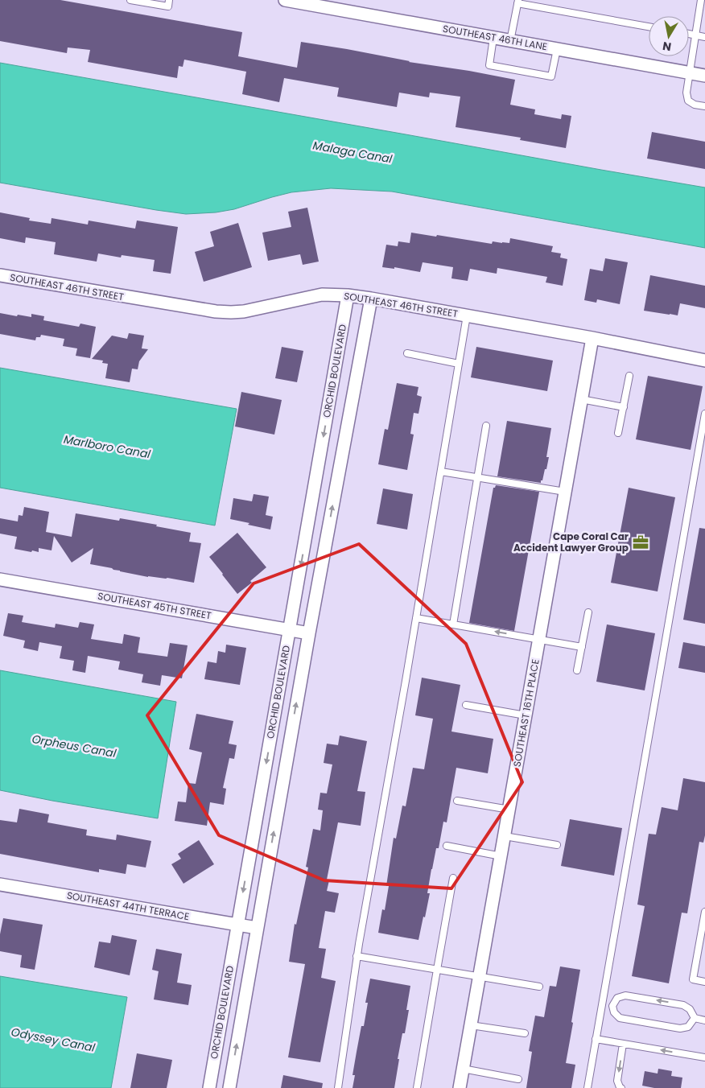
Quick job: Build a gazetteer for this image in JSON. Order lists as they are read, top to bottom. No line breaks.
{"streets":{"street":["SOUTHEAST 46TH LANE","SOUTHEAST 46TH STREET","ORCHID BOULEVARD","SOUTHEAST 45TH STREET","SOUTHEAST 16TH PLACE","SOUTHEAST 44TH TERRACE"]},"crossings":[["SOUTHEAST 46TH STREET","ORCHID BOULEVARD"],["SOUTHEAST 46TH STREET","SOUTHEAST 16TH PLACE"],["ORCHID BOULEVARD","SOUTHEAST 45TH STREET"],["ORCHID BOULEVARD","SOUTHEAST 44TH TERRACE"]],"water":["Malaga Canal","Marlboro Canal","Orpheus Canal","Odyssey Canal"],"places":{"office":["Cape Coral Car Accident Lawyer Group"]},"north":"bottom"}
